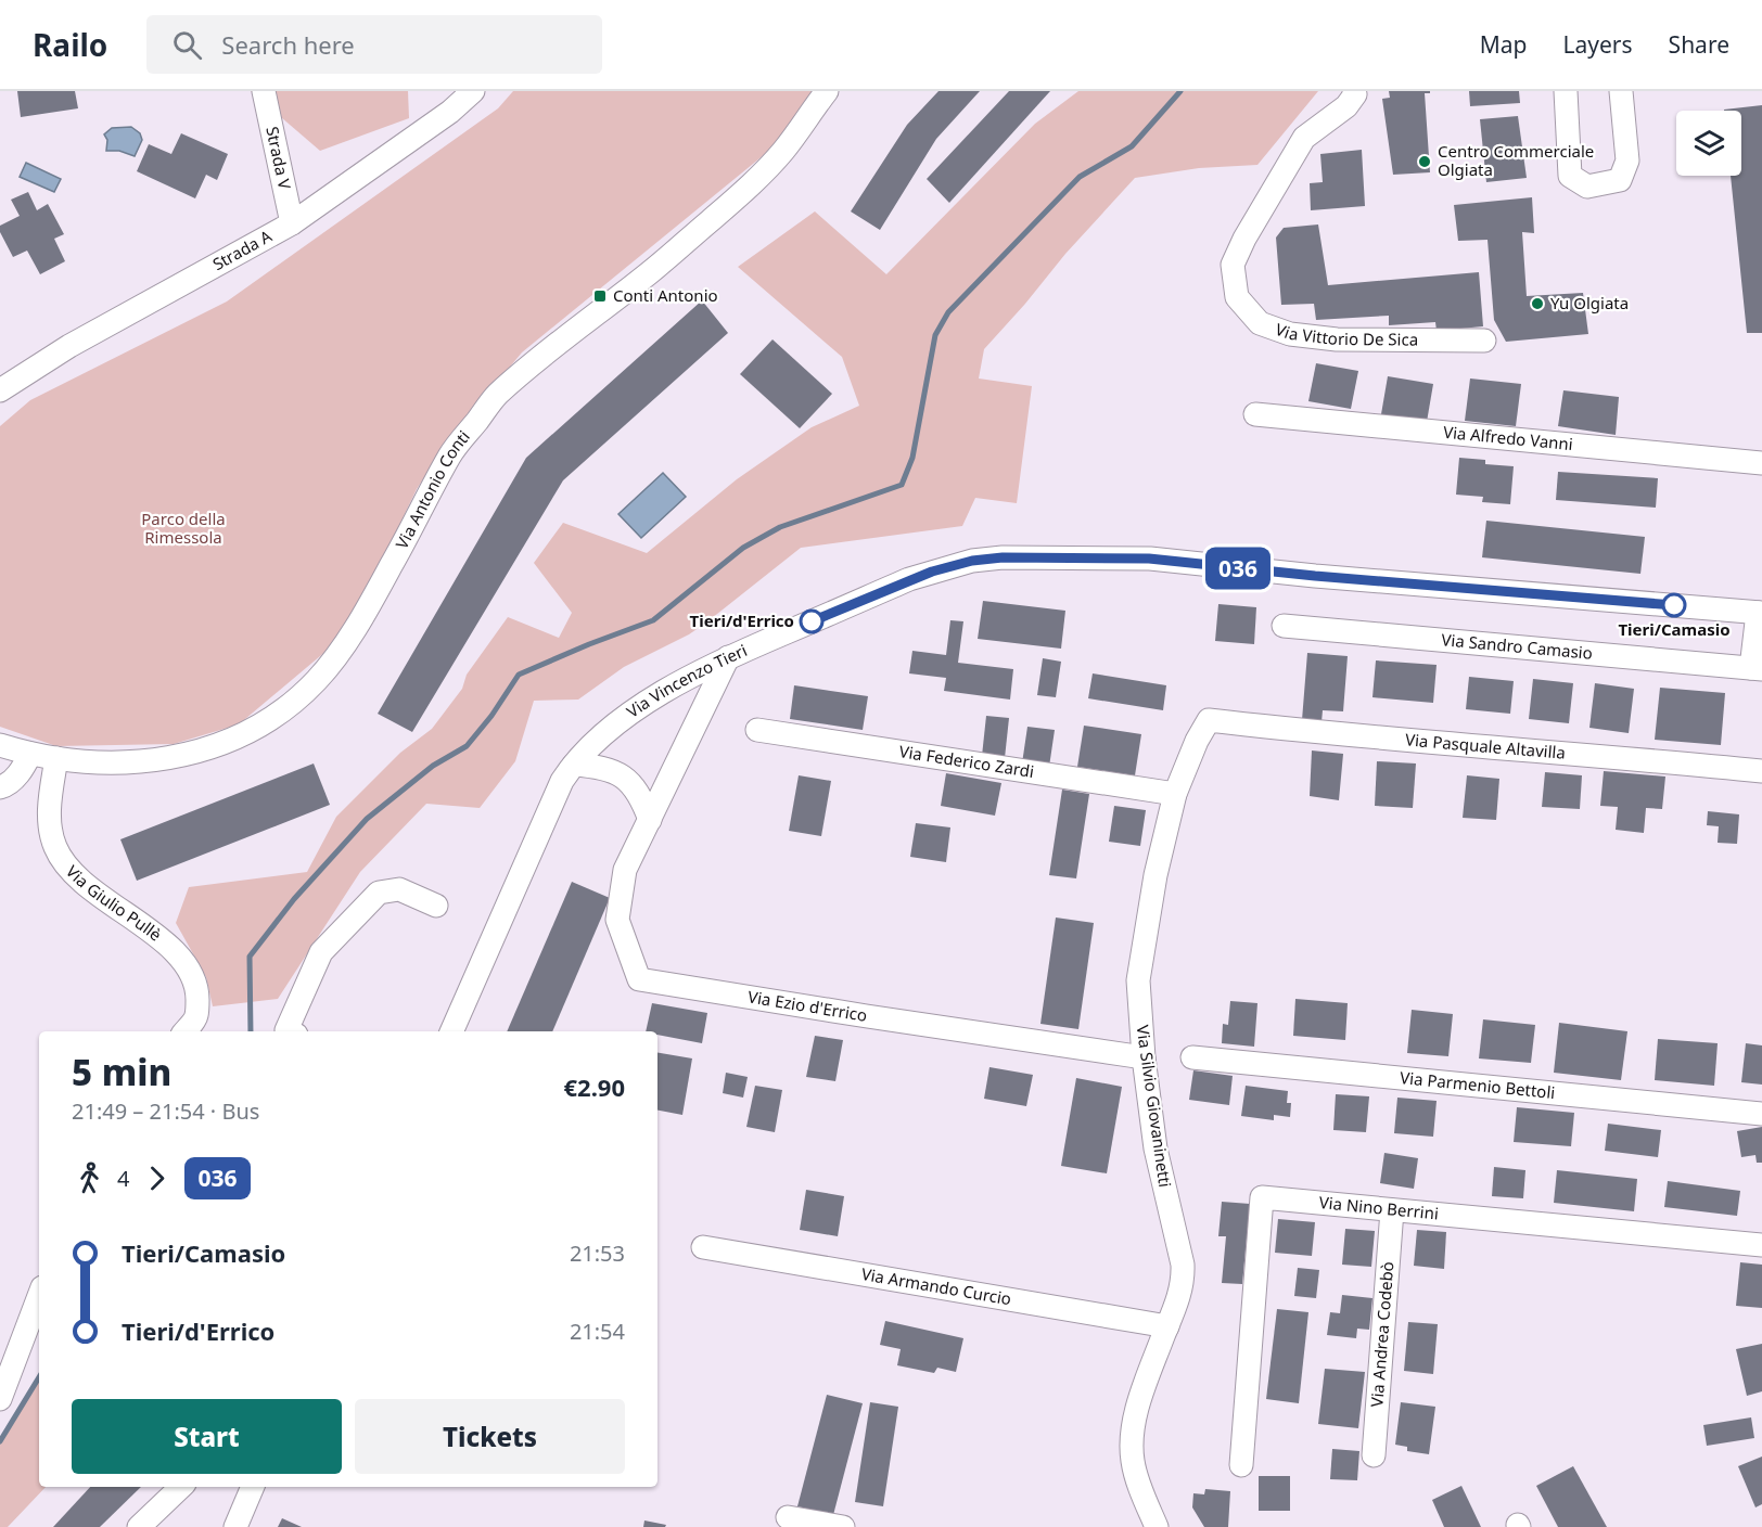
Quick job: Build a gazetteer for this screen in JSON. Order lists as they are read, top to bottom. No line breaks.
{"streets":{"street":["Strada V","Strada A","Via Vittorio De Sica","Via Alfredo Vanni","Via Antonio Conti","Via Sandro Camasio","Via Vincenzo Tieri","Via Pasquale Altavilla","Via Federico Zardi","Via Giulio Pullè","Via Ezio d'Errico","Via Parmenio Bettoli","Via Silvio Giovaninetti","Via Nino Berrini","Via Armando Curcio","Via Andrea Codebò"]},"crossings":[["Strada V","Strada A"],["Via Antonio Conti","Via Giulio Pullè"],["Via Sandro Camasio","Via Vincenzo Tieri"],["Via Vincenzo Tieri","Via Ezio d'Errico"],["Via Pasquale Altavilla","Via Silvio Giovaninetti"],["Via Federico Zardi","Via Silvio Giovaninetti"],["Via Ezio d'Errico","Via Silvio Giovaninetti"],["Via Silvio Giovaninetti","Via Armando Curcio"],["Via Nino Berrini","Via Andrea Codebò"]],"parks":["Parco della Rimessola"],"places":{"other":["Centro Commerciale Olgiata","Yu Olgiata","Tieri/Camasio","Tieri/d'Errico"],"transit":["Conti Antonio"]},"lines":["bus line 036"],"page":{"header":"Railo","search":"Search here","nav":["Map","Layers","Share"],"on_map":"036","heading":["5 min","21:49 – 21:54 · Bus","€2.90"],"legs":["4","036"],"list":[{"name":"Tieri/Camasio","value":"21:53"},{"name":"Tieri/d'Errico","value":"21:54"}],"buttons":["Start","Tickets"]}}
